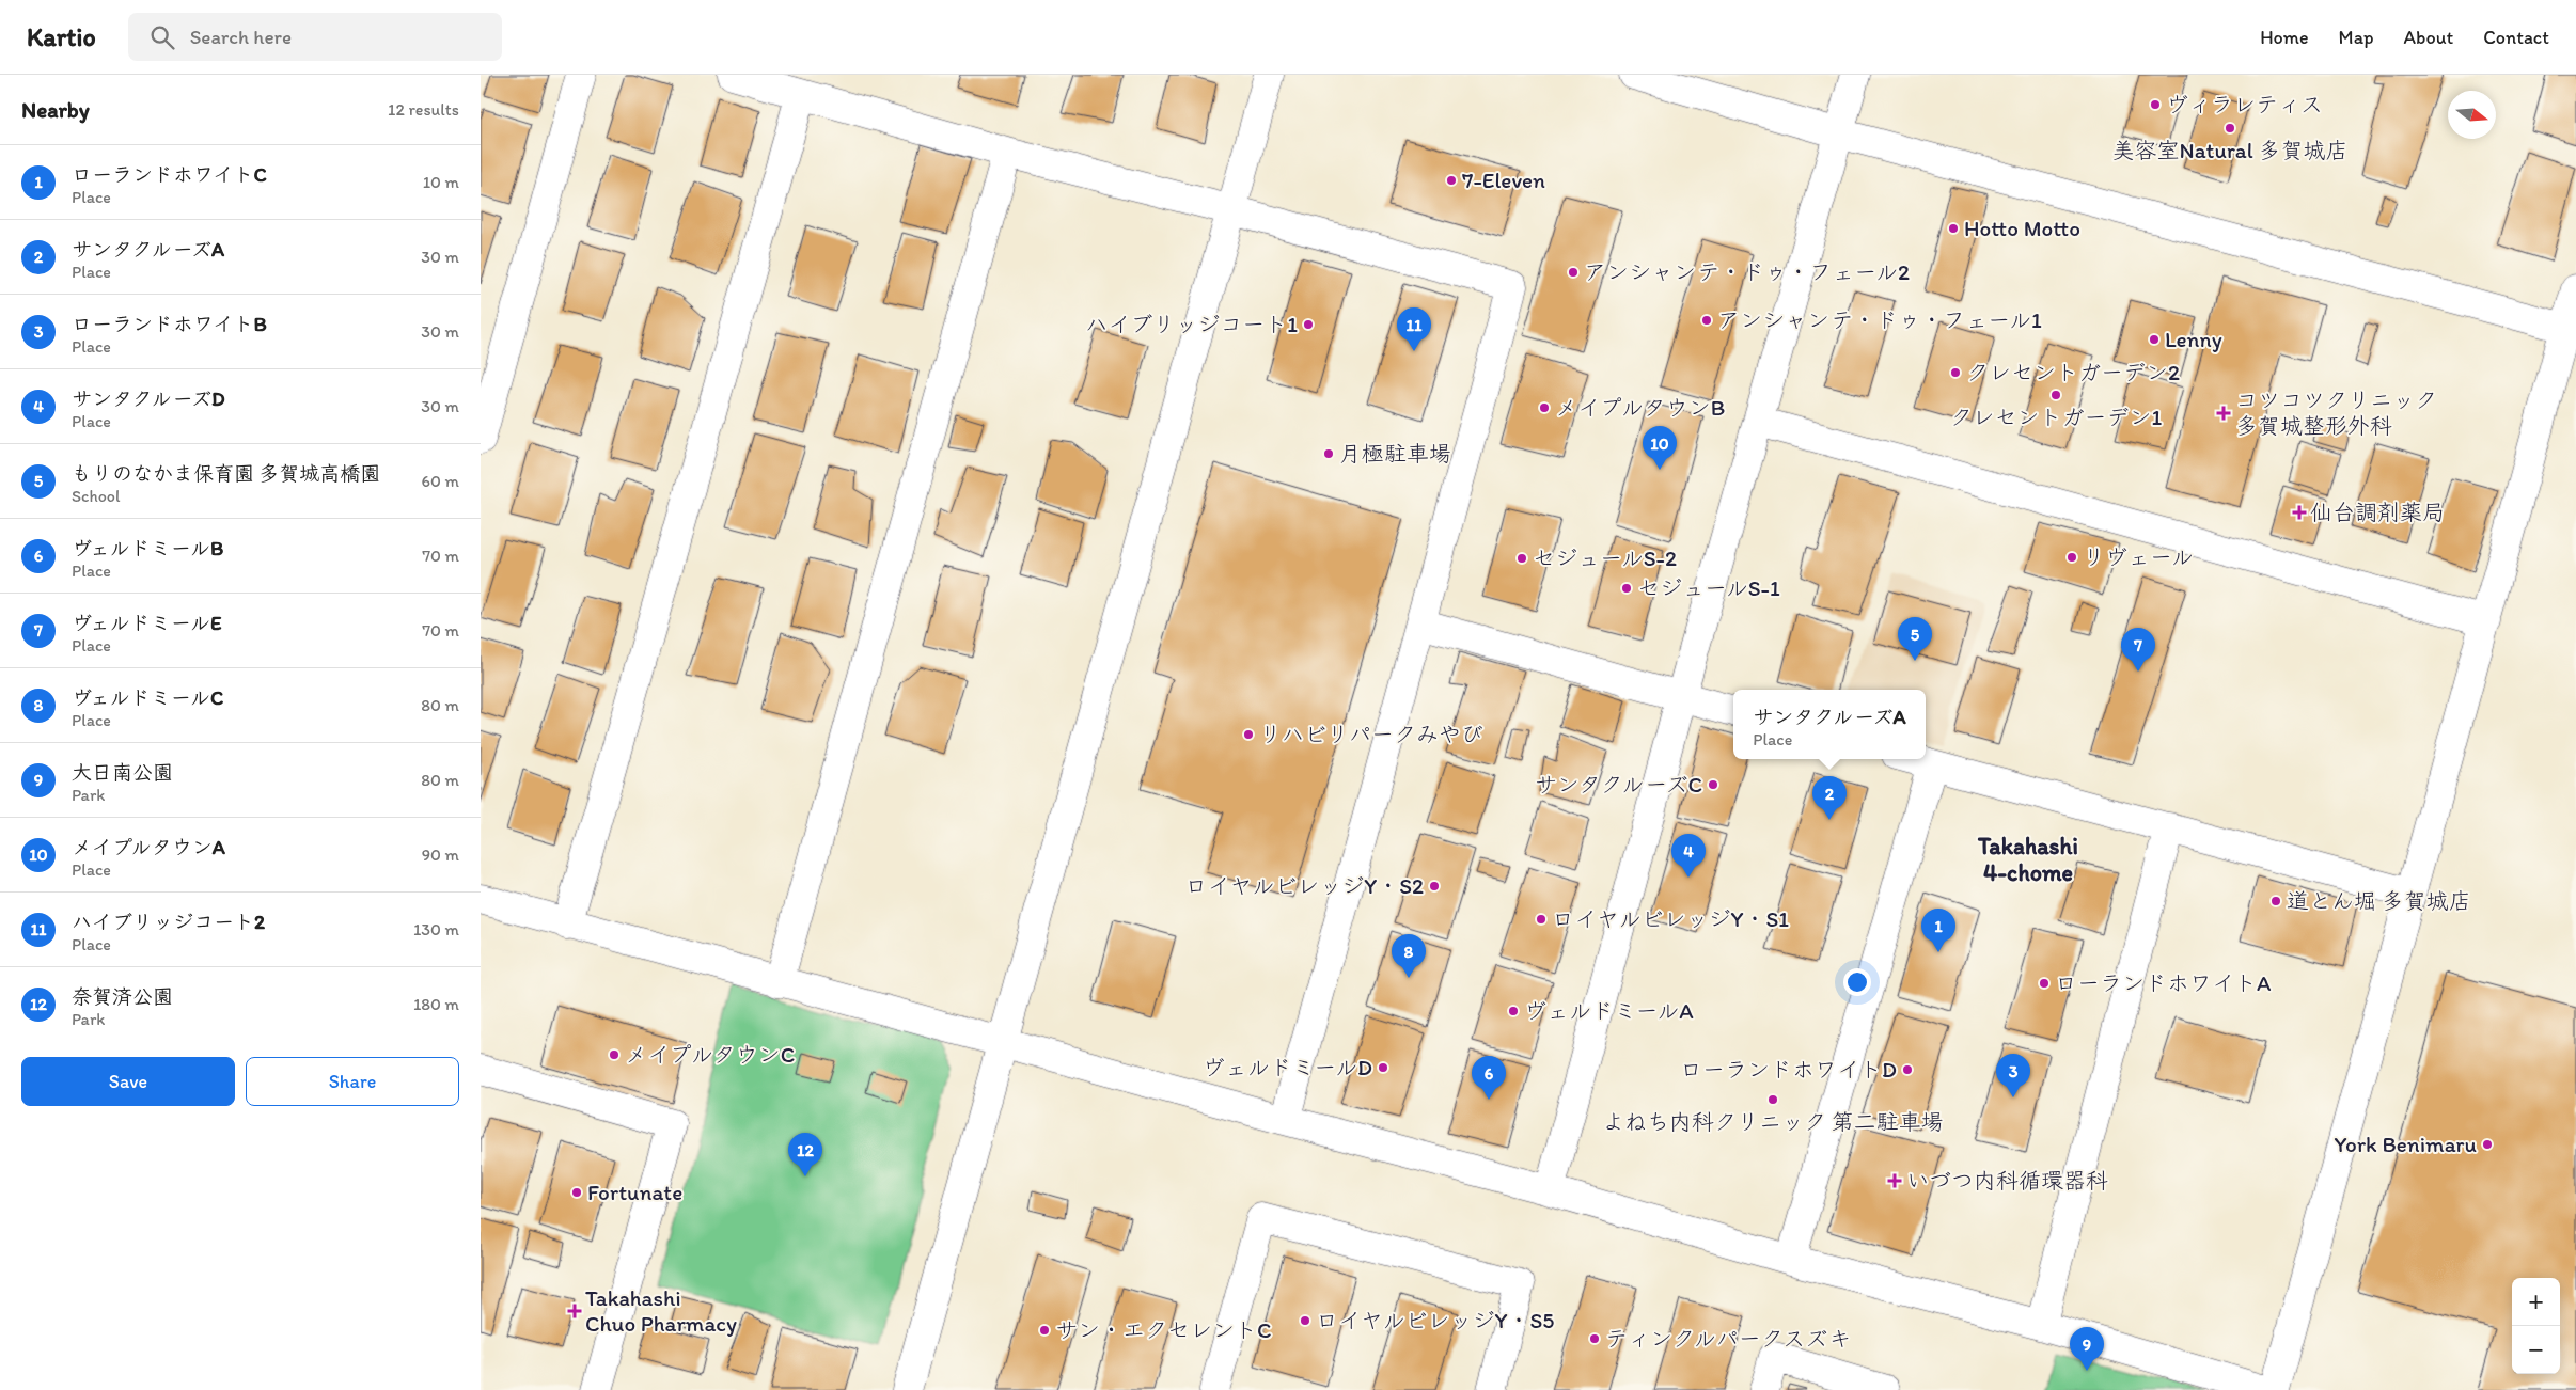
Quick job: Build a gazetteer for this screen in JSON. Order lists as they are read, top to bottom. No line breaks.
{"districts":["Takahashi 4-chome"],"places":{"other":["ヴィラレティス","美容室Natural 多賀城店","7-Eleven","Hotto Motto","アンシャンテ・ドゥ・フェール2","アンシャンテ・ドゥ・フェール1","ハイブリッジコート1","Lenny","クレセントガーデン2","クレセントガーデン1","メイプルタウンB","月極駐車場","リヴェール","セジュールS-2","セジュールS-1","リハビリパークみやび","サンタクルーズC","ロイヤルビレッジY・S2","道とん堀 多賀城店","ロイヤルビレッジY・S1","ローランドホワイトA","ヴェルドミールA","メイプルタウンC","ヴェルドミールD","ローランドホワイトD","よねち内科クリニック 第二駐車場","York Benimaru","Fortunate","ロイヤルビレッジY・S5","サン・エクセレントC","ティンクルパークスズキ"],"health":["コツコツクリニック 多賀城整形外科","仙台調剤薬局","いづつ内科循環器科","Takahashi Chuo Pharmacy"]},"north":"right","page":{"header":"Kartio","search":"Search here","nav":["Home","Map","About","Contact"],"heading":["Nearby","12 results"],"list":[{"mark":"1","name":"ローランドホワイトC","note":"Place","value":"10 m"},{"mark":"2","name":"サンタクルーズA","note":"Place","value":"30 m"},{"mark":"3","name":"ローランドホワイトB","note":"Place","value":"30 m"},{"mark":"4","name":"サンタクルーズD","note":"Place","value":"30 m"},{"mark":"5","name":"もりのなかま保育園 多賀城高橋園","note":"School","value":"60 m"},{"mark":"6","name":"ヴェルドミールB","note":"Place","value":"70 m"},{"mark":"7","name":"ヴェルドミールE","note":"Place","value":"70 m"},{"mark":"8","name":"ヴェルドミールC","note":"Place","value":"80 m"},{"mark":"9","name":"大日南公園","note":"Park","value":"80 m"},{"mark":"10","name":"メイプルタウンA","note":"Place","value":"90 m"},{"mark":"11","name":"ハイブリッジコート2","note":"Place","value":"130 m"},{"mark":"12","name":"奈賀済公園","note":"Park","value":"180 m"}],"pins":["11","10","5","7","2","4","1","8","3","6","12","9"],"popup":["サンタクルーズA","Place"],"buttons":["Save","Share"],"map_buttons":["+","−"]}}
